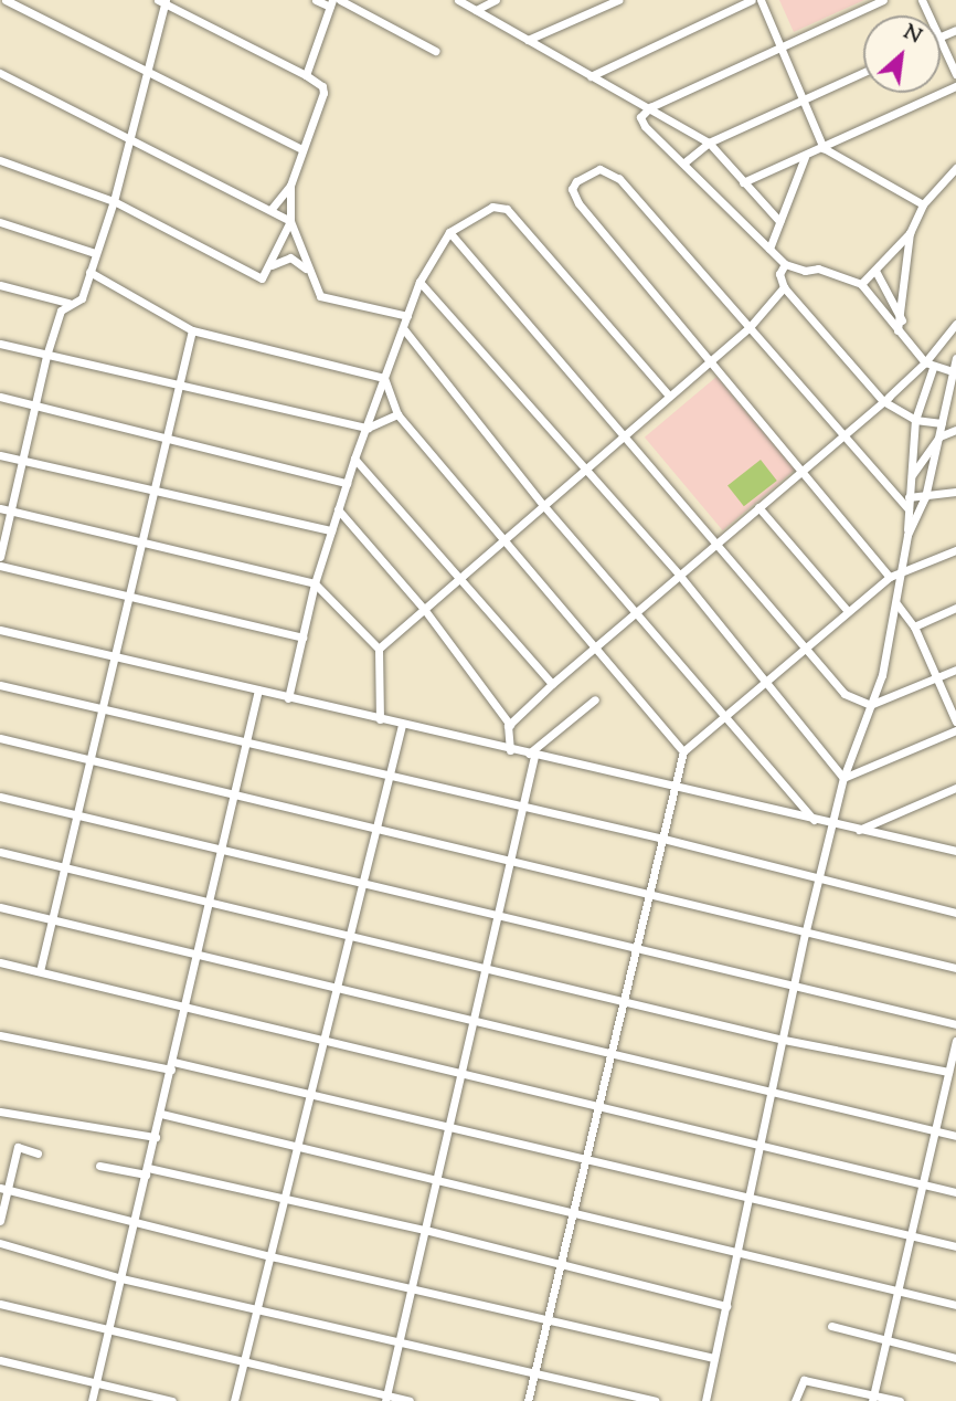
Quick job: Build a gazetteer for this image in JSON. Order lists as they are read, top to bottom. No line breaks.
{"north":"top right"}
